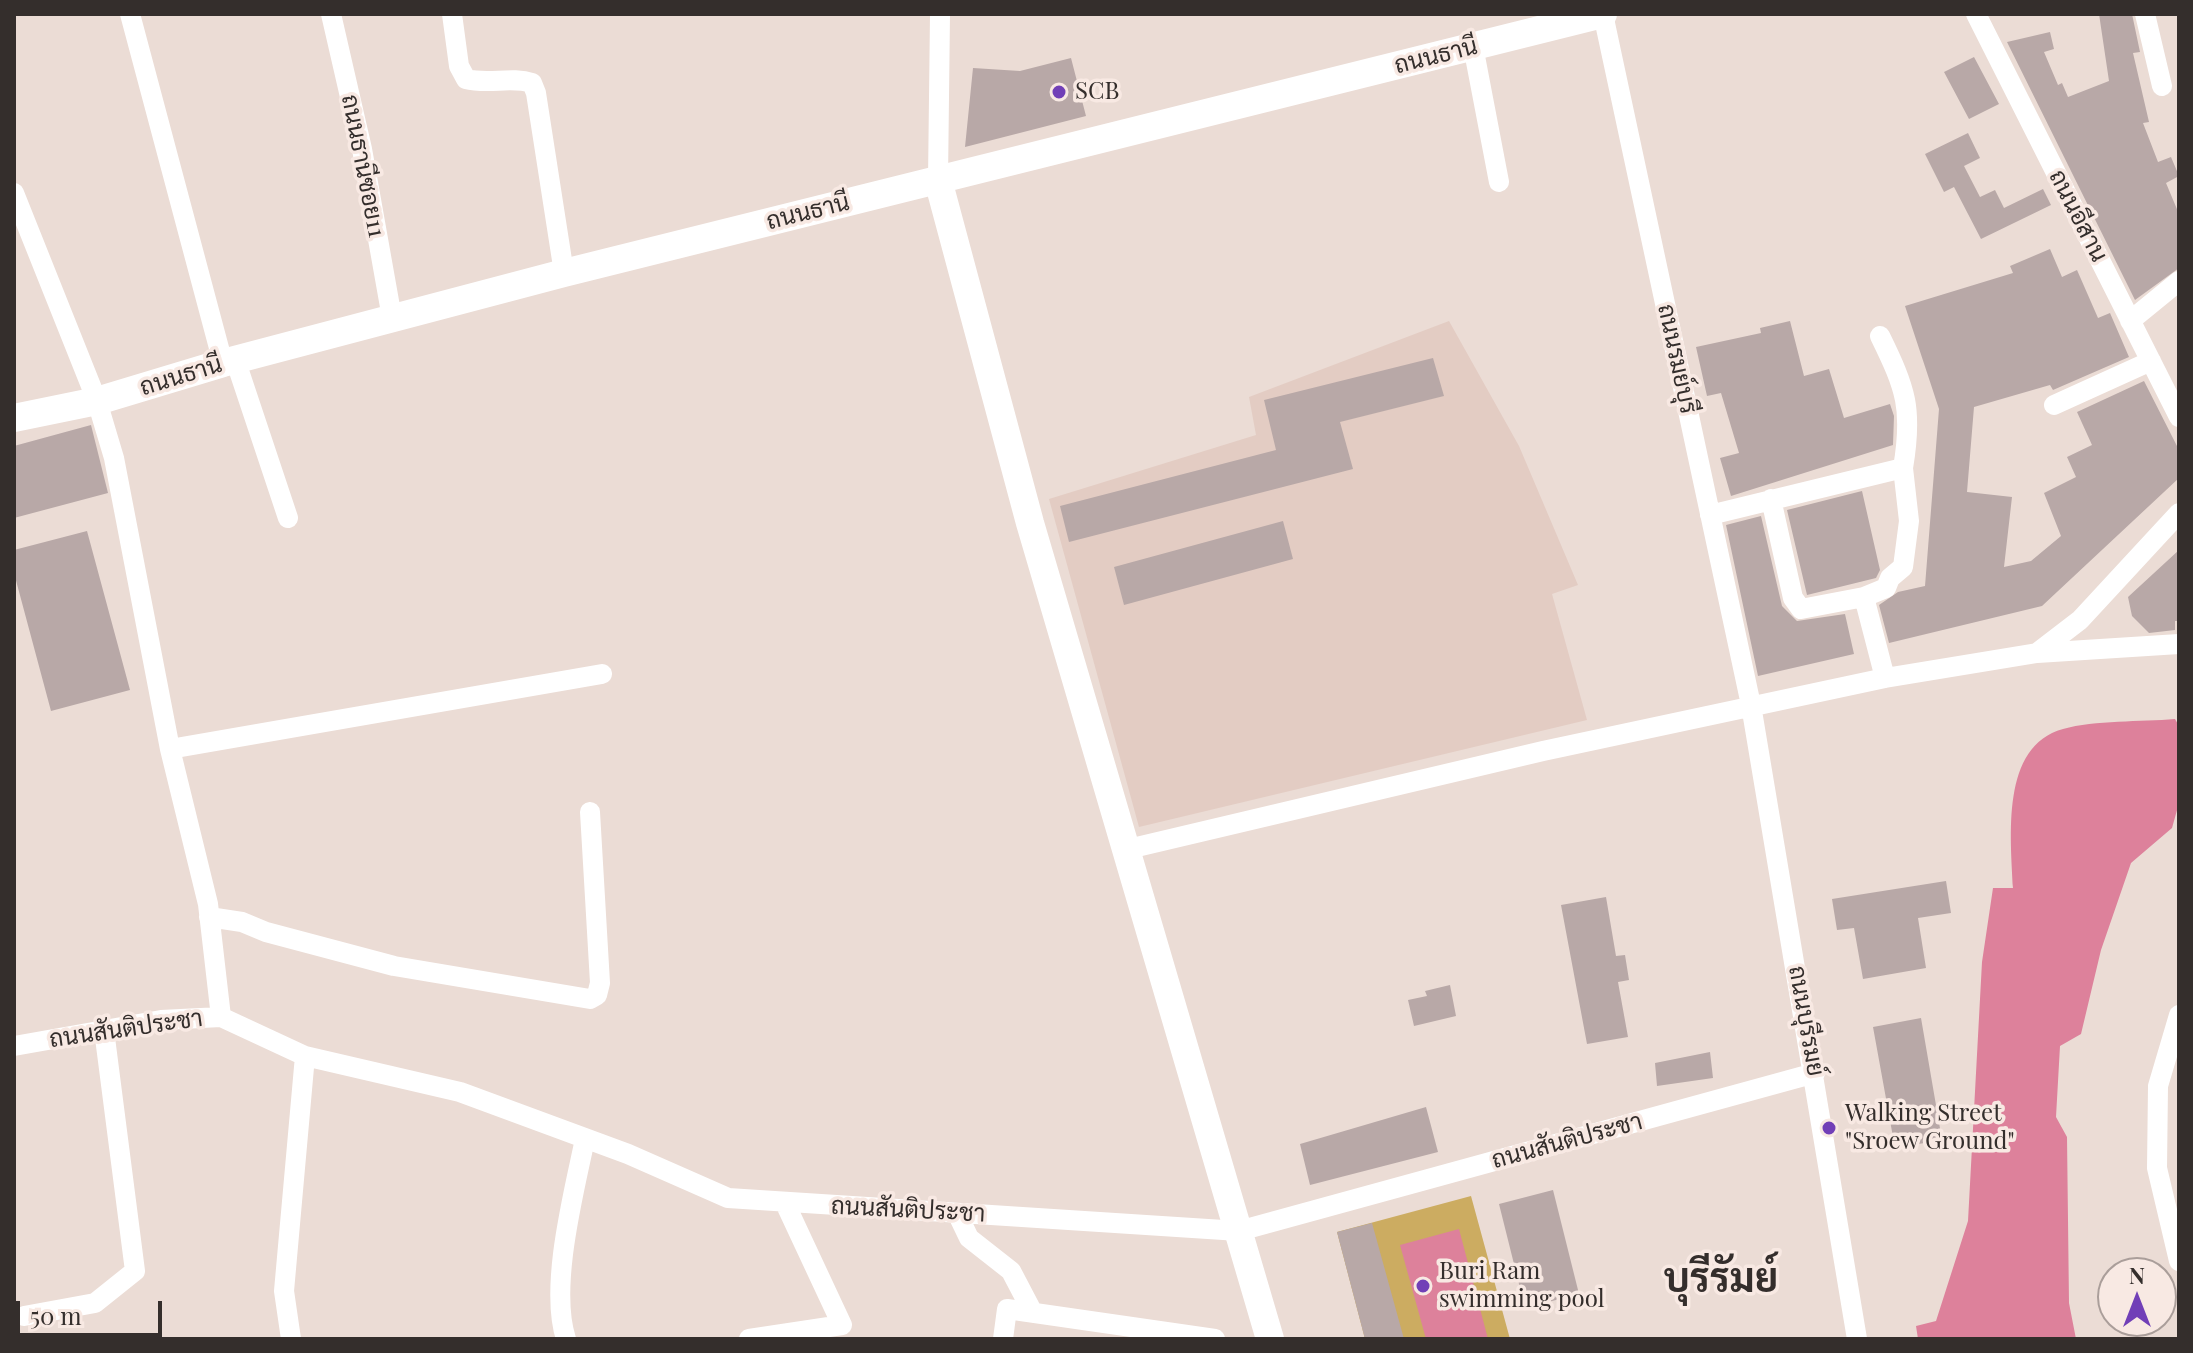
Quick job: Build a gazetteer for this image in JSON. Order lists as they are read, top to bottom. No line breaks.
{"streets":{"street":["ถนนธานี","ถนนธานีซอย11","ถนนอีสาน","ถนนรมย์บุรี","ถนนบุรีรมย์","ถนนสันติประชา"]},"crossings":[["ถนนธานี","ถนนธานีซอย11"],["ถนนธานี","ถนนรมย์บุรี"],["ถนนรมย์บุรี","ถนนบุรีรมย์"],["ถนนบุรีรมย์","ถนนสันติประชา"]],"districts":["บุรีรัมย์"],"places":["SCB","Walking Street \"Sroew Ground\"","Buri Ram swimming pool"],"scale_bar":"50 m","north":"top"}
